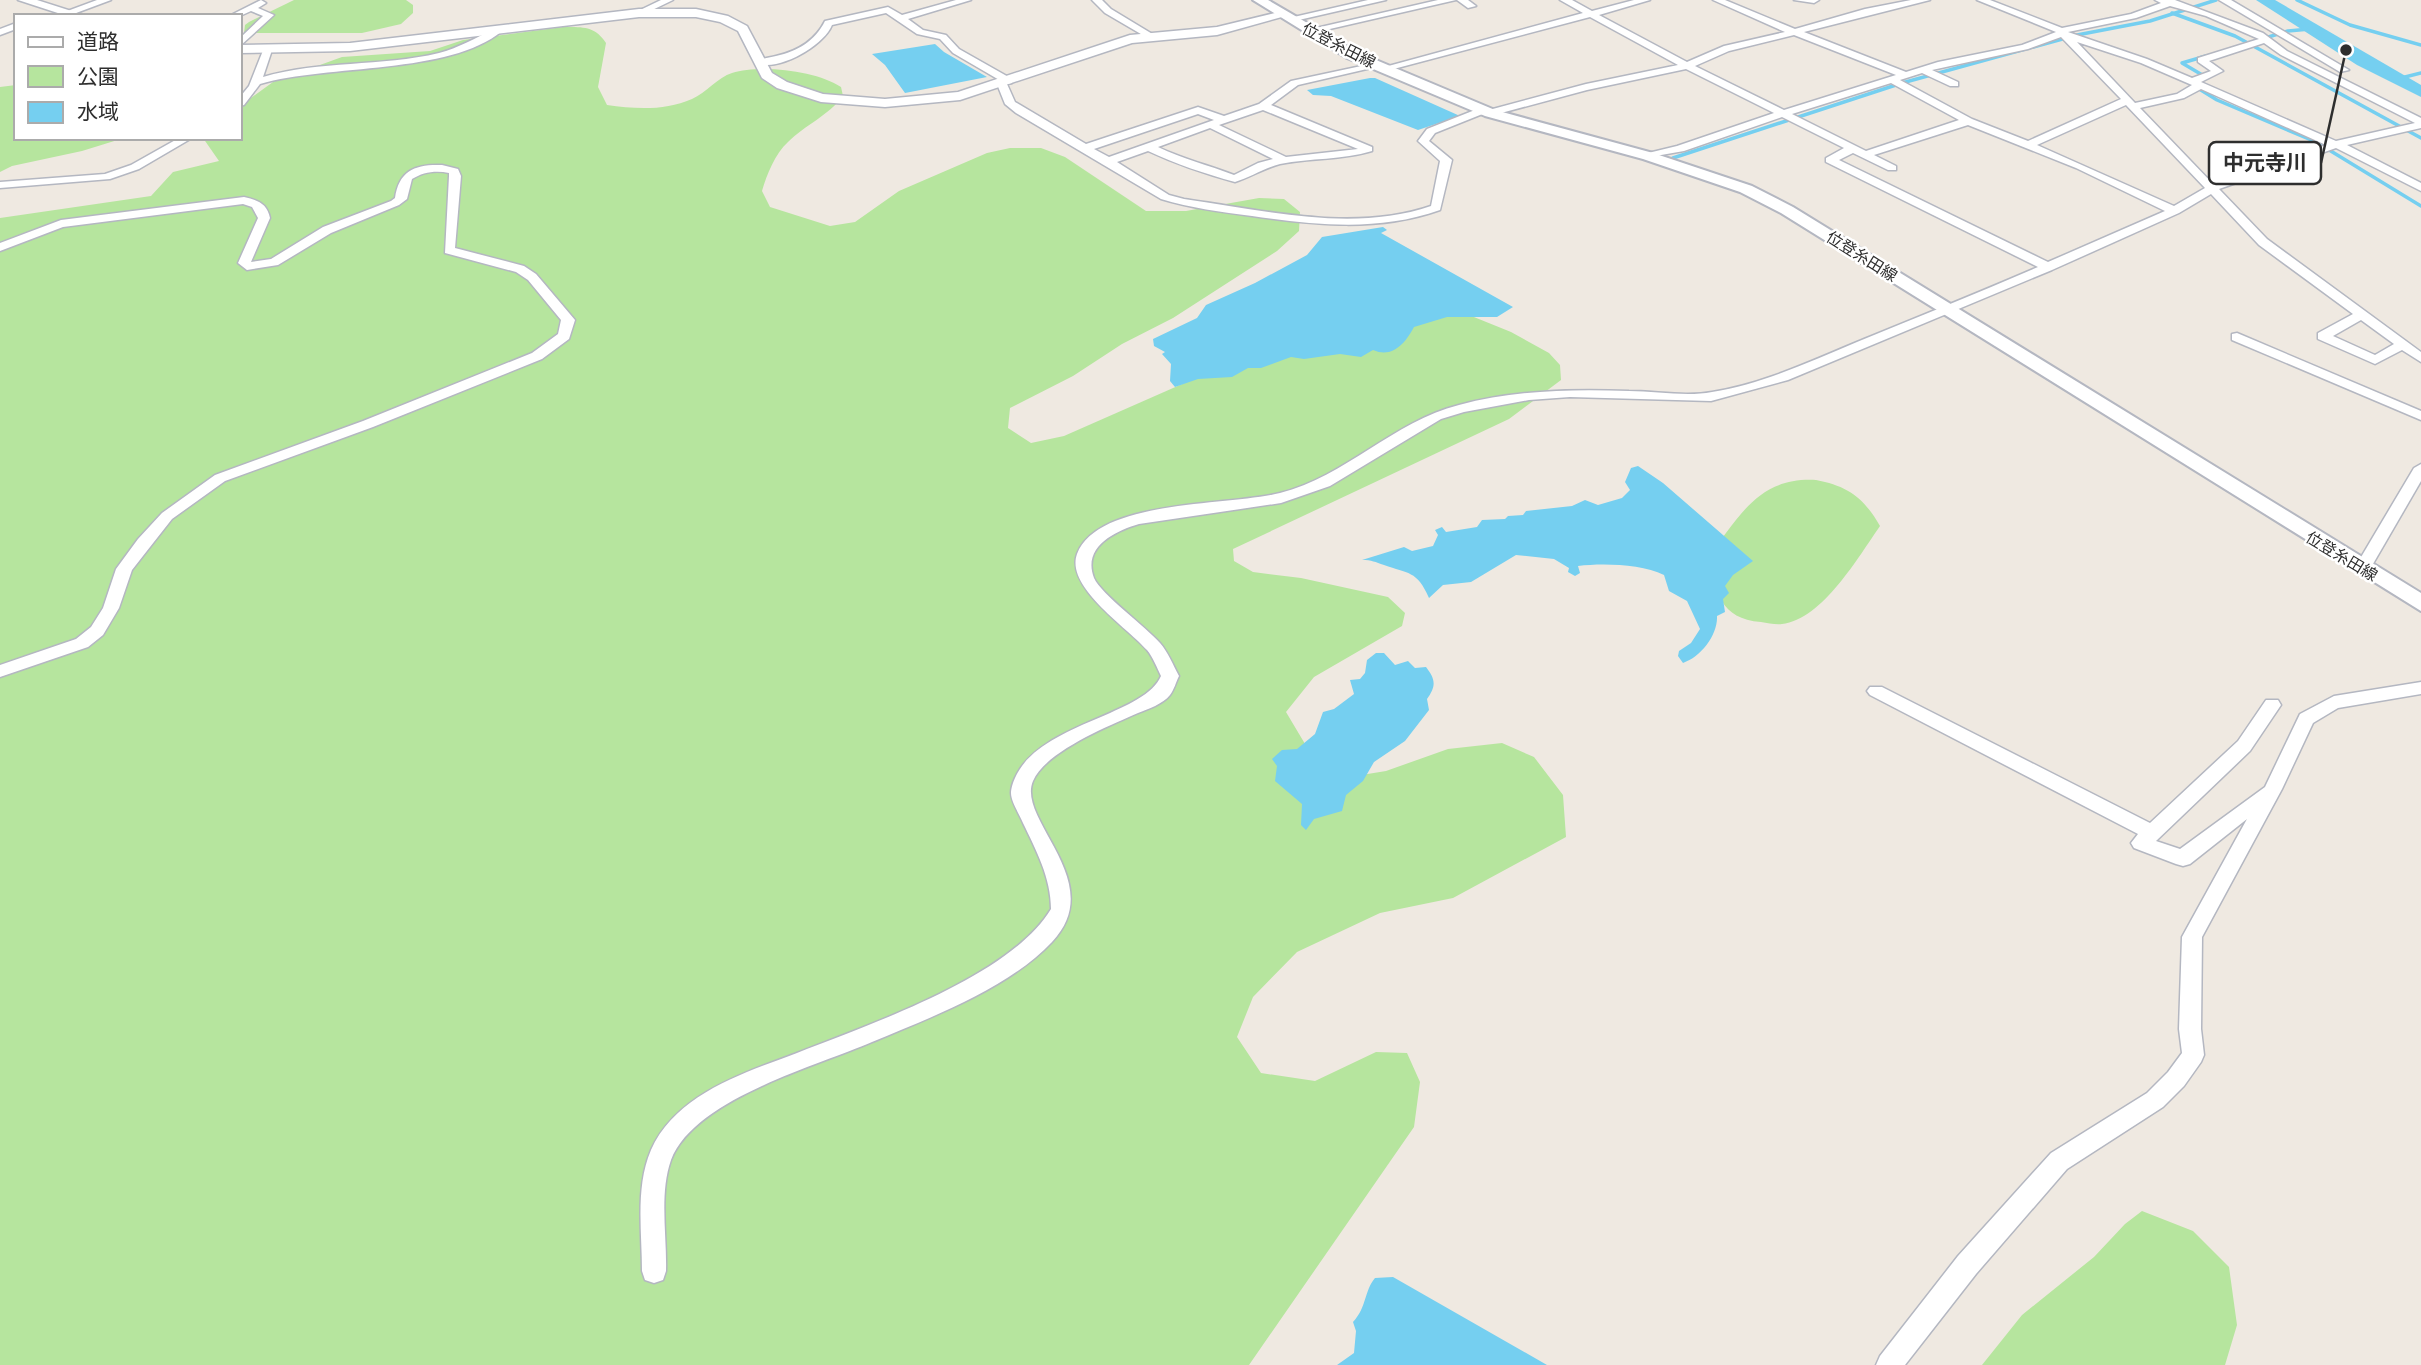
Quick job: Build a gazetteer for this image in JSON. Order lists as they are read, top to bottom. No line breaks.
{"streets":{"main road":["位登糸田線"]},"places":["中元寺川"],"legend":["道路","公園","水域"]}
